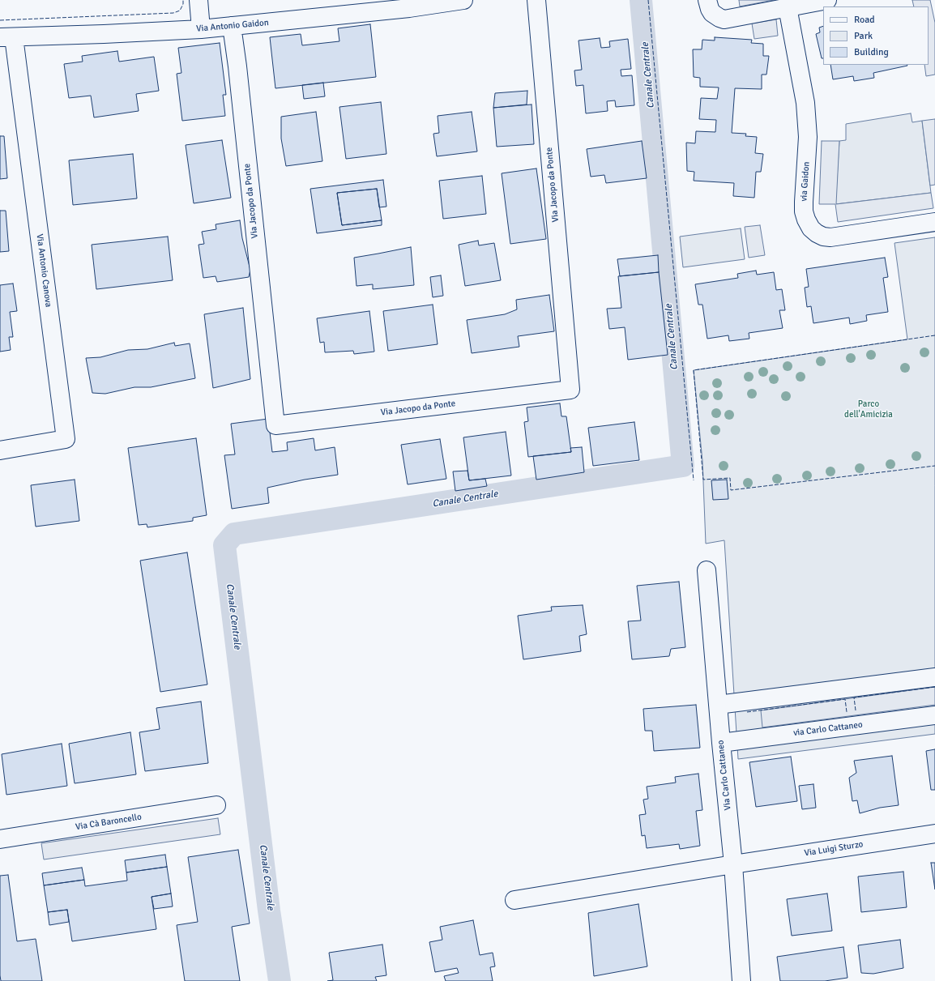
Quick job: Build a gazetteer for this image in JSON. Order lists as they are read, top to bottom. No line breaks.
{"streets":{"street":["Via Antonio Gaidon","via Gaidon","Via Jacopo da Ponte","Via Antonio Canova","via Carlo Cattaneo","Via Carlo Cattaneo","Via Cà Baroncello","Via Luigi Sturzo"]},"crossings":[["Via Antonio Gaidon","Via Jacopo da Ponte"],["Via Antonio Gaidon","Via Antonio Canova"],["via Carlo Cattaneo","Via Carlo Cattaneo"],["Via Carlo Cattaneo","Via Luigi Sturzo"]],"water":["Canale Centrale"],"parks":["Parco dell'Amicizia"],"legend":["Road","Park","Building"]}
